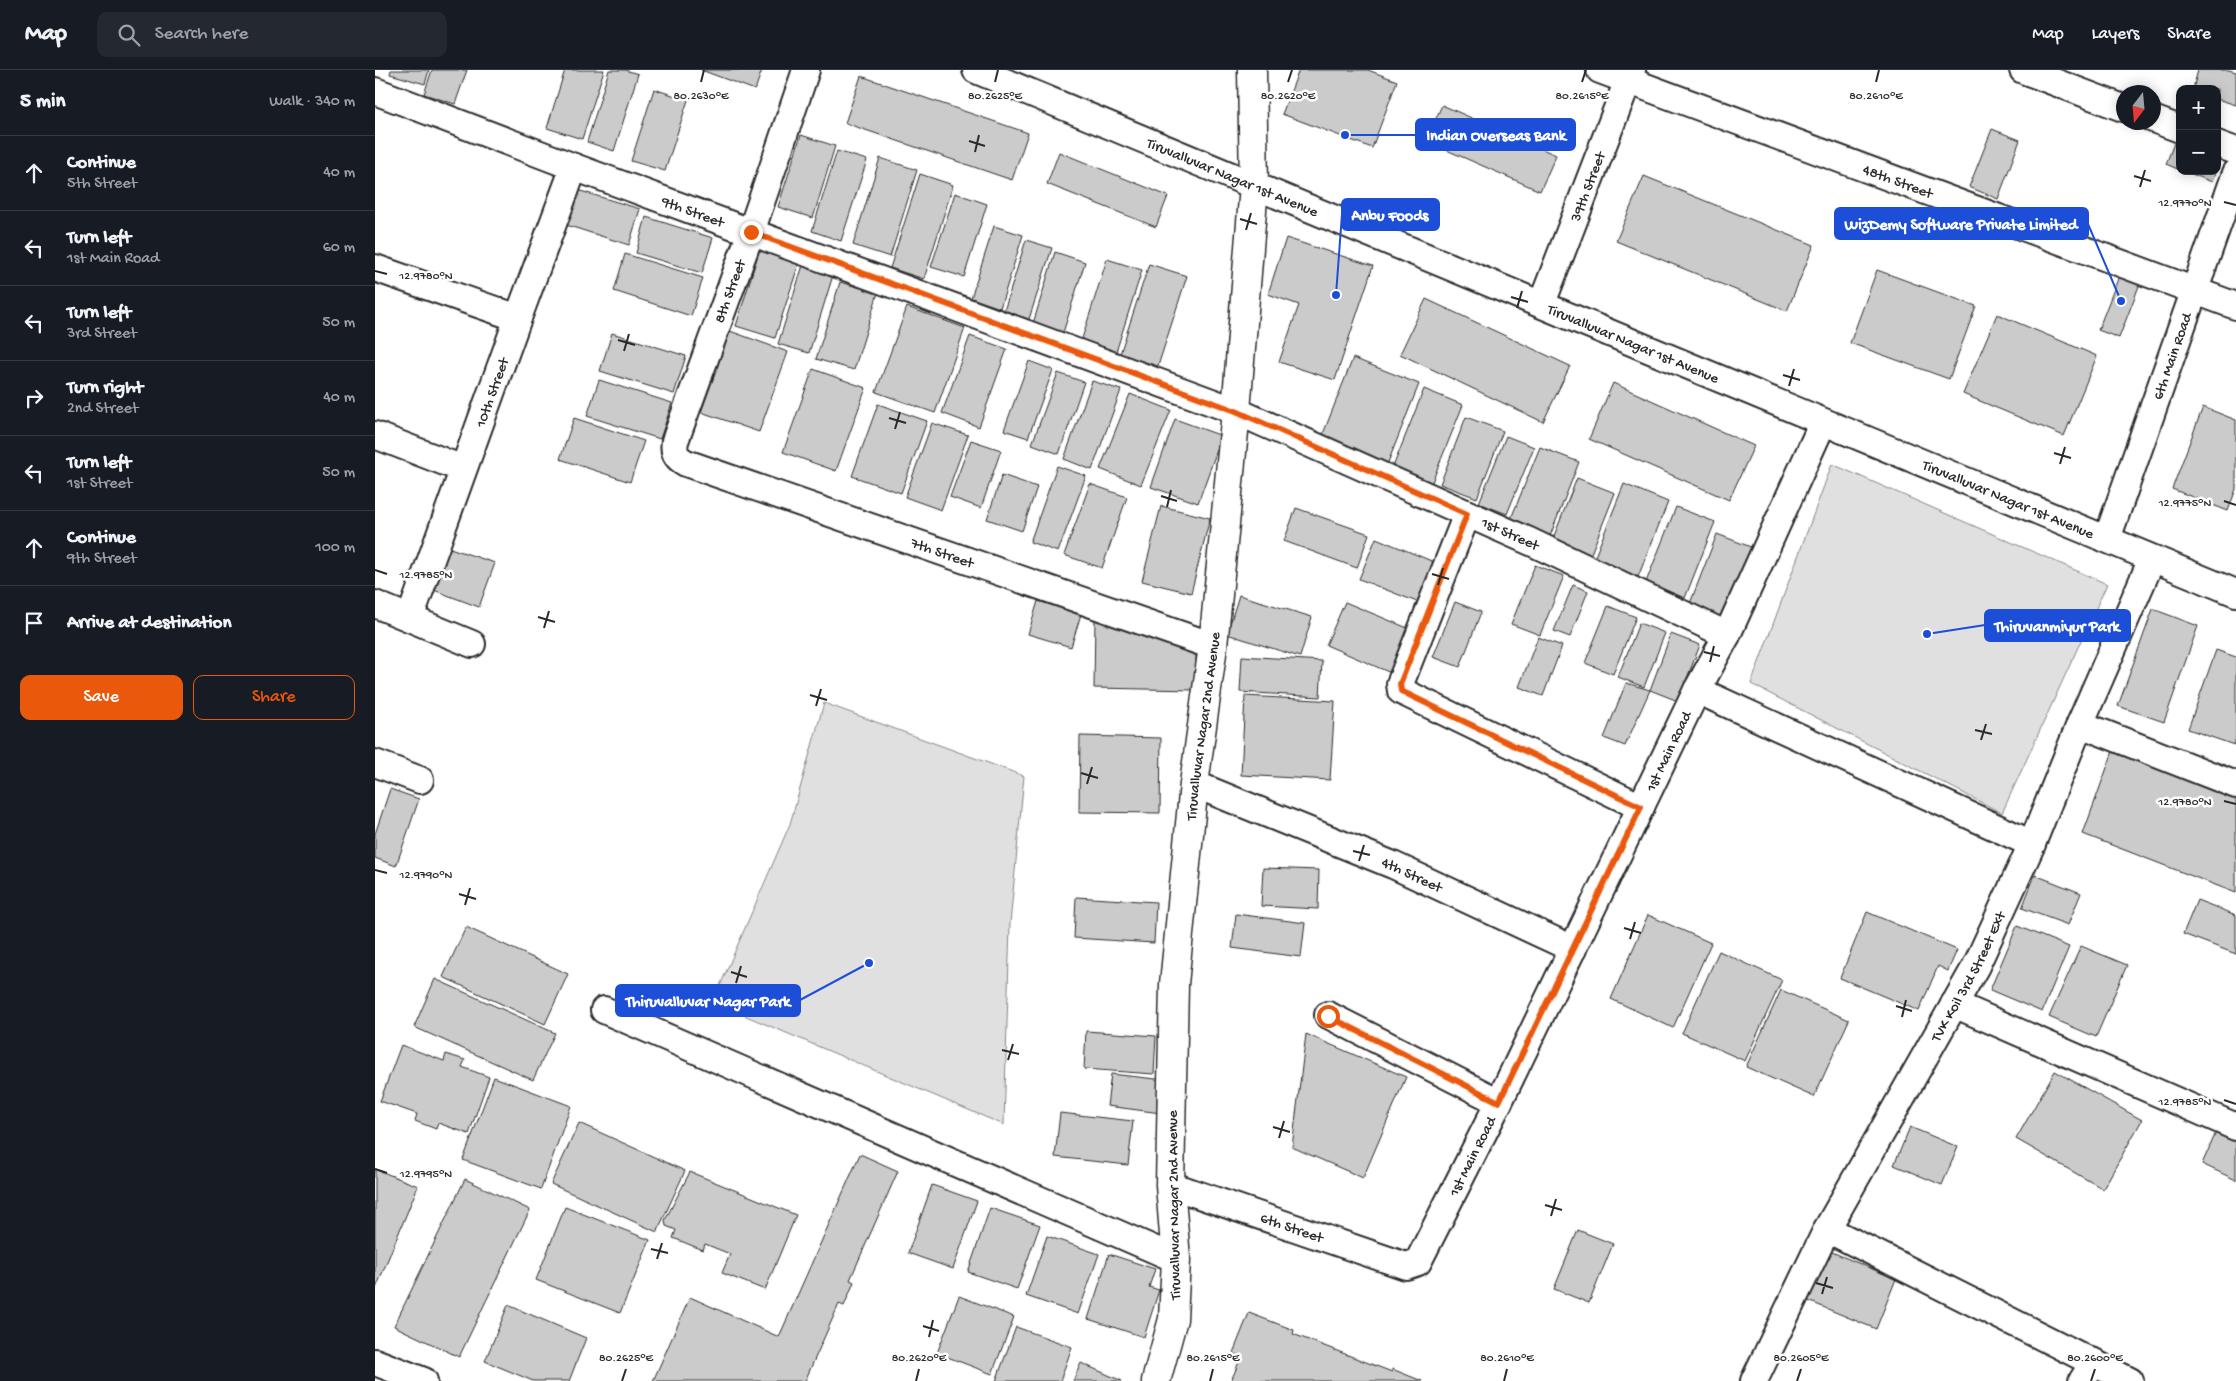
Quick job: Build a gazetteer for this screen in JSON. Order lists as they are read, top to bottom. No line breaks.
{"streets":{"street":["Tiruvalluvar Nagar 1st Avenue","48th Street","39th Street","9th Street","8th Street","6th Main Road","10th Street","1st Street","7th Street","Tiruvalluvar Nagar 2nd Avenue","1st Main Road","4th Street","TVK Koil 3rd Street Ext","6th Street"]},"crossings":[["Tiruvalluvar Nagar 1st Avenue","39th Street"],["Tiruvalluvar Nagar 1st Avenue","6th Main Road"],["Tiruvalluvar Nagar 1st Avenue","Tiruvalluvar Nagar 2nd Avenue"],["Tiruvalluvar Nagar 1st Avenue","1st Main Road"],["Tiruvalluvar Nagar 1st Avenue","TVK Koil 3rd Street Ext"],["48th Street","39th Street"],["48th Street","6th Main Road"],["9th Street","8th Street"],["9th Street","10th Street"],["9th Street","1st Street"],["9th Street","Tiruvalluvar Nagar 2nd Avenue"],["8th Street","7th Street"],["1st Street","Tiruvalluvar Nagar 2nd Avenue"],["1st Street","1st Main Road"],["7th Street","Tiruvalluvar Nagar 2nd Avenue"],["Tiruvalluvar Nagar 2nd Avenue","4th Street"],["Tiruvalluvar Nagar 2nd Avenue","6th Street"],["1st Main Road","4th Street"],["1st Main Road","6th Street"]],"places":["Indian Overseas Bank","Anbu Foods","WizDemy Software Private Limited","Thiruvanmiyur Park","Thiruvalluvar Nagar Park"],"north":"bottom","page":{"header":"Map","search":"Search here","nav":["Map","Layers","Share"],"heading":["5 min","Walk · 340 m"],"map_buttons":["+","−"],"list":[["Continue","5th Street","40 m"],["Turn left","1st Main Road","60 m"],["Turn left","3rd Street","50 m"],["Turn right","2nd Street","40 m"],["Turn left","1st Street","50 m"],["Continue","9th Street","100 m"],"Arrive at destination"],"buttons":["Save","Share"]},"coordinates":["80.2630°E","80.2625°E","80.2620°E","80.2615°E","80.2610°E","12.9770°N","12.9780°N","12.9775°N","12.9785°N","12.9790°N","12.9795°N","80.2605°E","80.2600°E"]}
